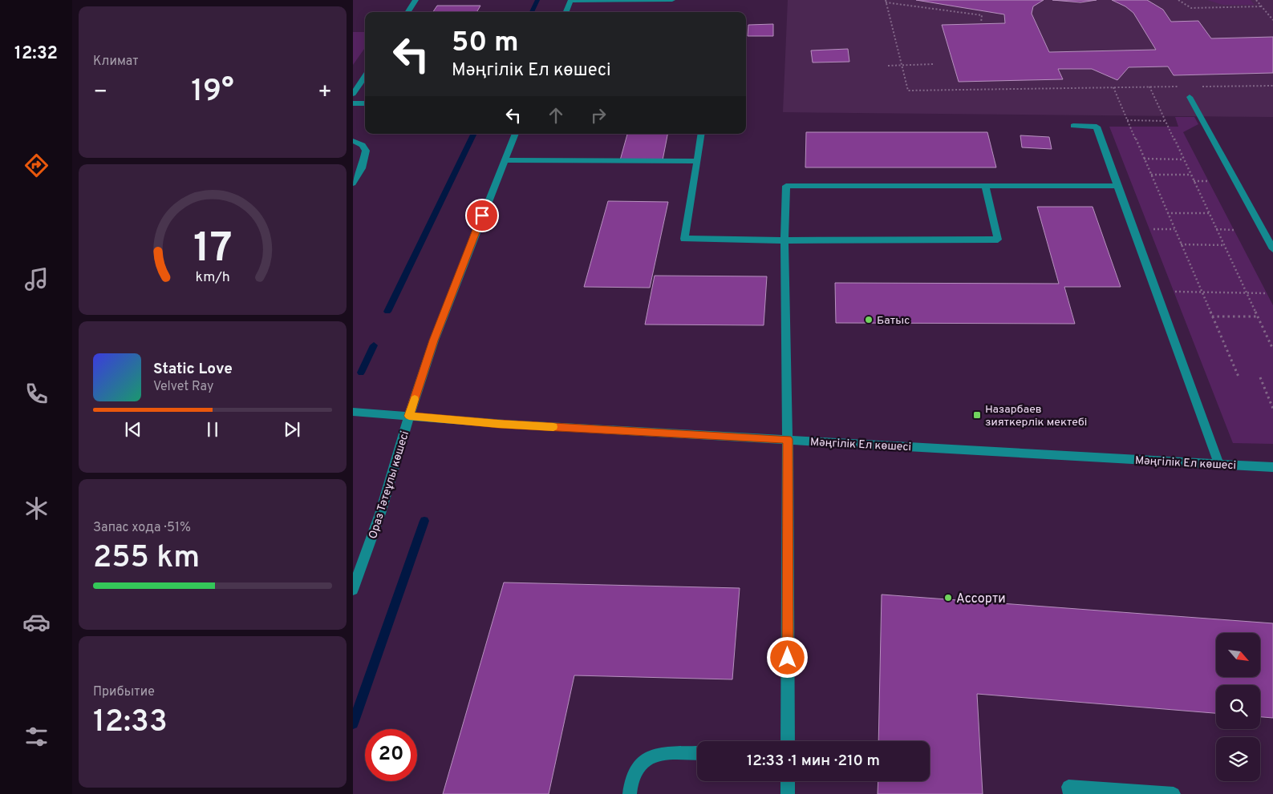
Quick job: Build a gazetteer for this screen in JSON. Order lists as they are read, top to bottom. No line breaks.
{"streets":{"street":["Мәңгілік Ел көшесі","Ораз Тәтеұлы көшесі"]},"crossings":[["Мәңгілік Ел көшесі","Ораз Тәтеұлы көшесі"]],"places":{"other":["Батыс","Ассорти"],"transit":["Назарбаев зияткерлік мектебі"]},"north":"bottom right","page":{"tabs":"12:32","tile":["Климат",["Запас хода · 51%","255 km"],["Прибытие","12:33"]],"turn":["50 m","Мәңгілік Ел көшесі"],"heat":["−","19°","+"],"song":["Static Love","Velvet Ray"],"limit":"20","trip":"12:33 · 1 мин · 210 m","gauge":["17","km/h"]}}
